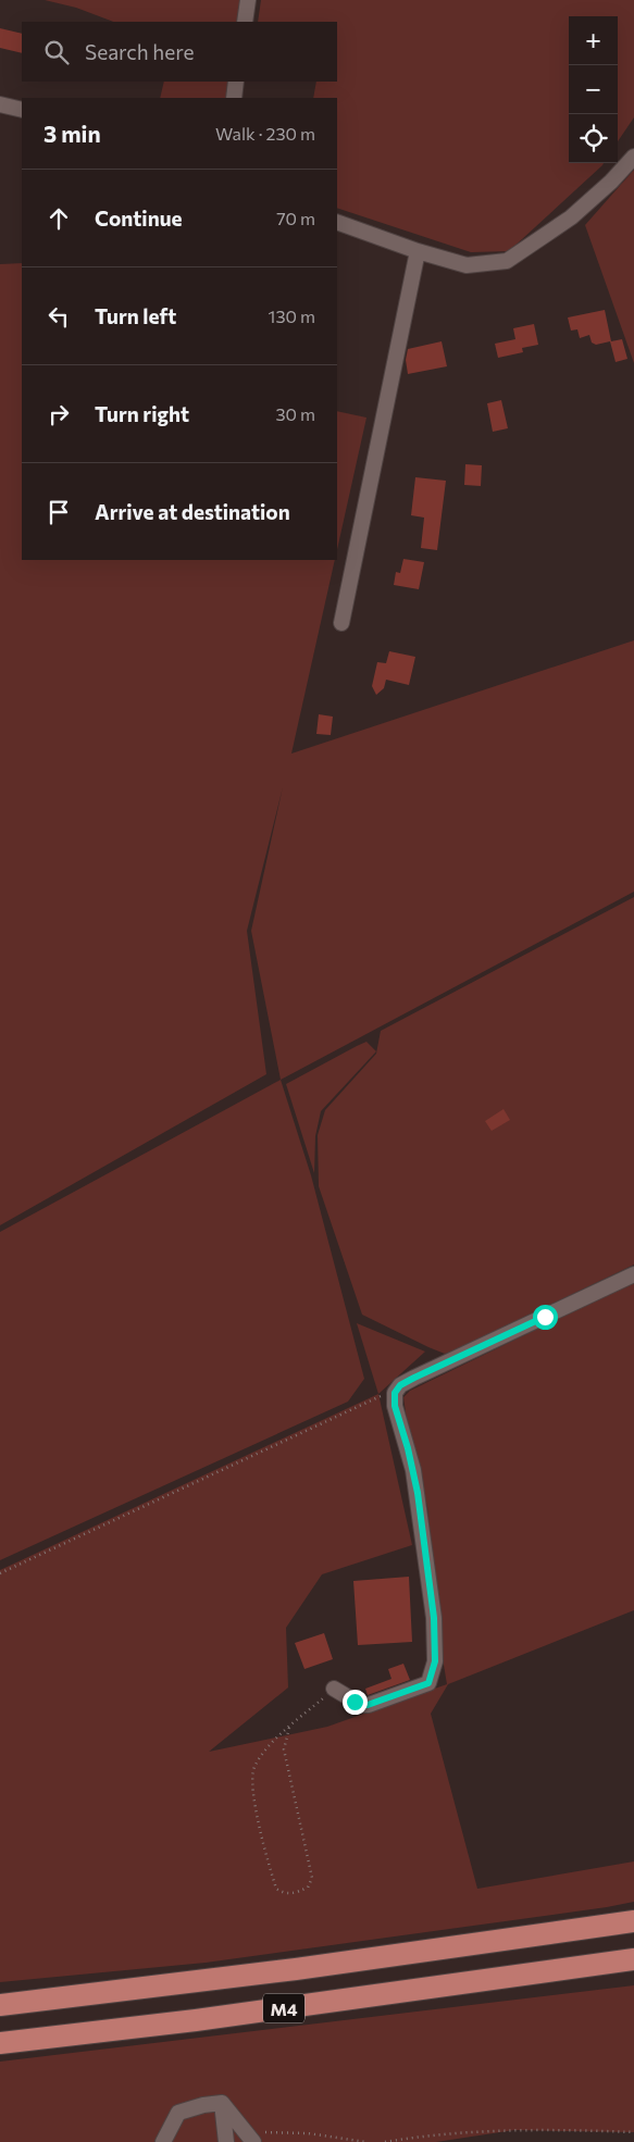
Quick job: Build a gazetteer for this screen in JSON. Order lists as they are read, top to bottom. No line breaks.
{"streets":{"highway":["M4"]},"page":{"map_buttons":["+","−"],"search":"Search here","heading":["3 min","Walk · 230 m"],"list":[["Continue","70 m"],["Turn left","130 m"],["Turn right","30 m"],"Arrive at destination"]}}
